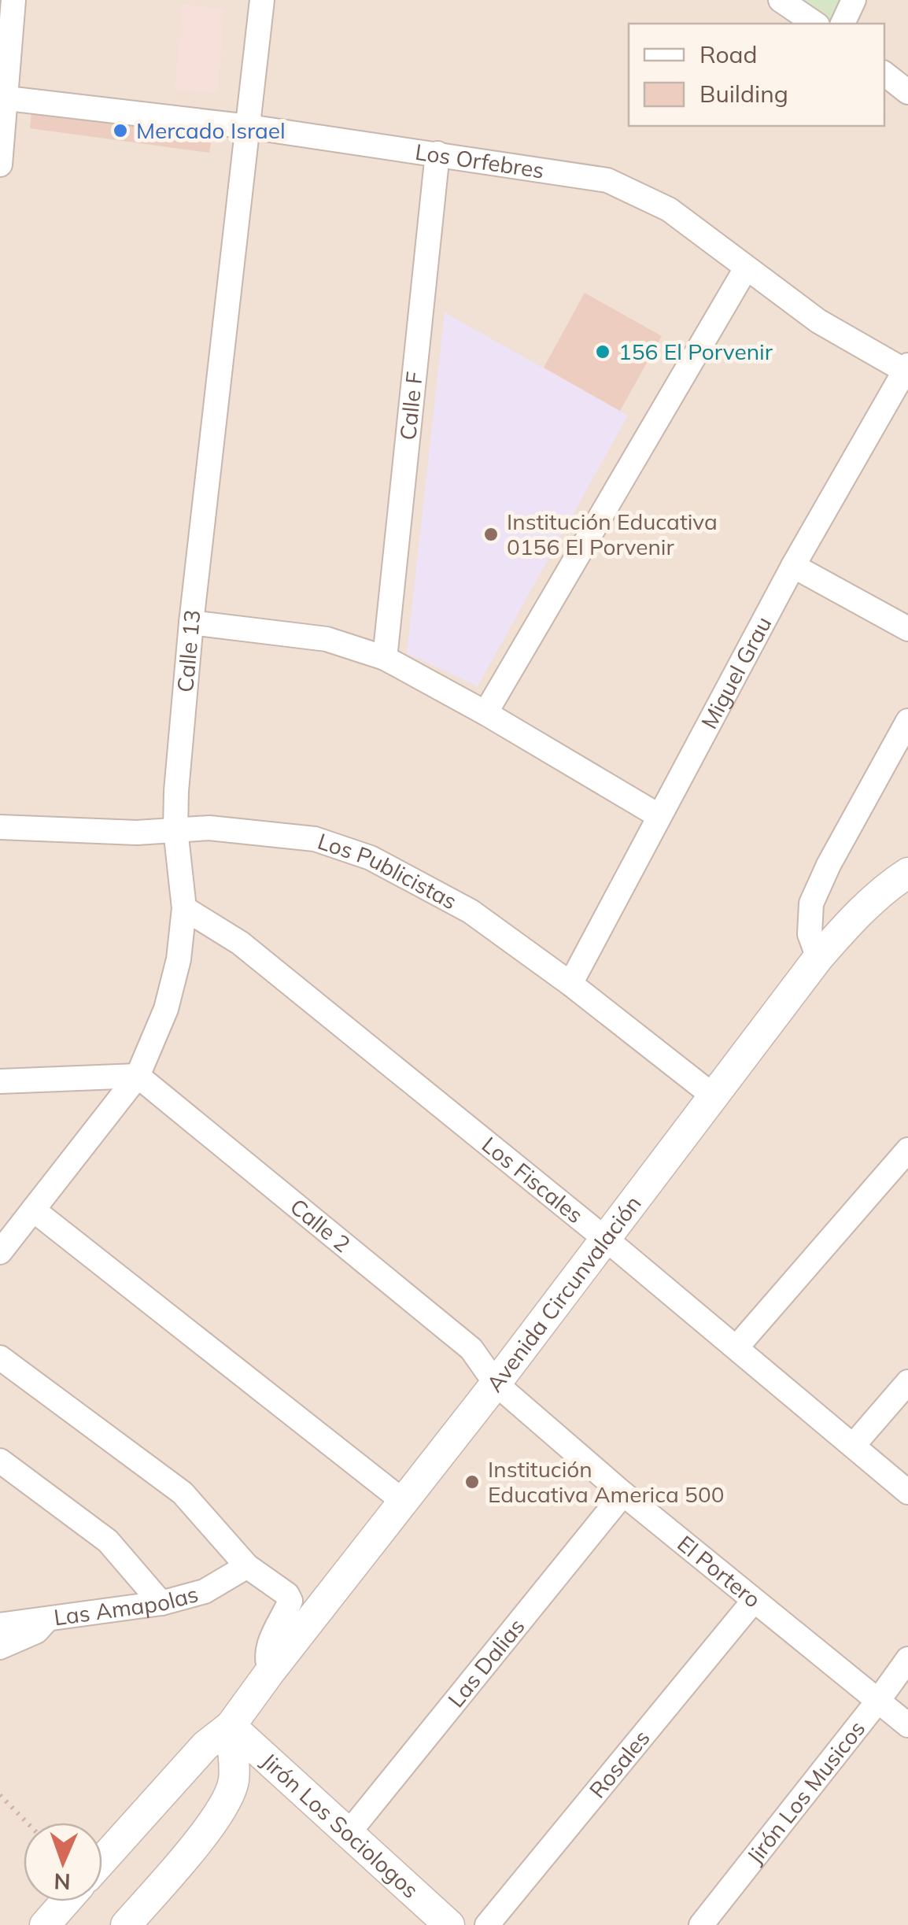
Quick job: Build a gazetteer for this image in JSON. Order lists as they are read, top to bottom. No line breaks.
{"streets":{"street":["Los Orfebres","Calle F","Calle 13","Miguel Grau","Los Publicistas","Los Fiscales","Calle 2","Avenida Circunvalación","El Portero","Las Amapolas","Las Dalias","Rosales","Jirón Los Musicos","Jirón Los Sociologos"]},"crossings":[["Los Orfebres","Calle F"],["Los Orfebres","Calle 13"],["Los Orfebres","Miguel Grau"],["Calle 13","Los Publicistas"],["Calle 13","Los Fiscales"],["Calle 13","Calle 2"],["Miguel Grau","Los Publicistas"],["Los Publicistas","Avenida Circunvalación"],["Los Fiscales","Avenida Circunvalación"],["Calle 2","Avenida Circunvalación"],["Calle 2","El Portero"],["Avenida Circunvalación","El Portero"],["Avenida Circunvalación","Jirón Los Sociologos"],["El Portero","Las Dalias"],["El Portero","Rosales"],["El Portero","Jirón Los Musicos"],["Las Dalias","Jirón Los Sociologos"]],"places":["Mercado Israel","156 El Porvenir","Institución Educativa 0156 El Porvenir","Institución Educativa America 500"],"legend":["Road","Building"],"north":"bottom"}
